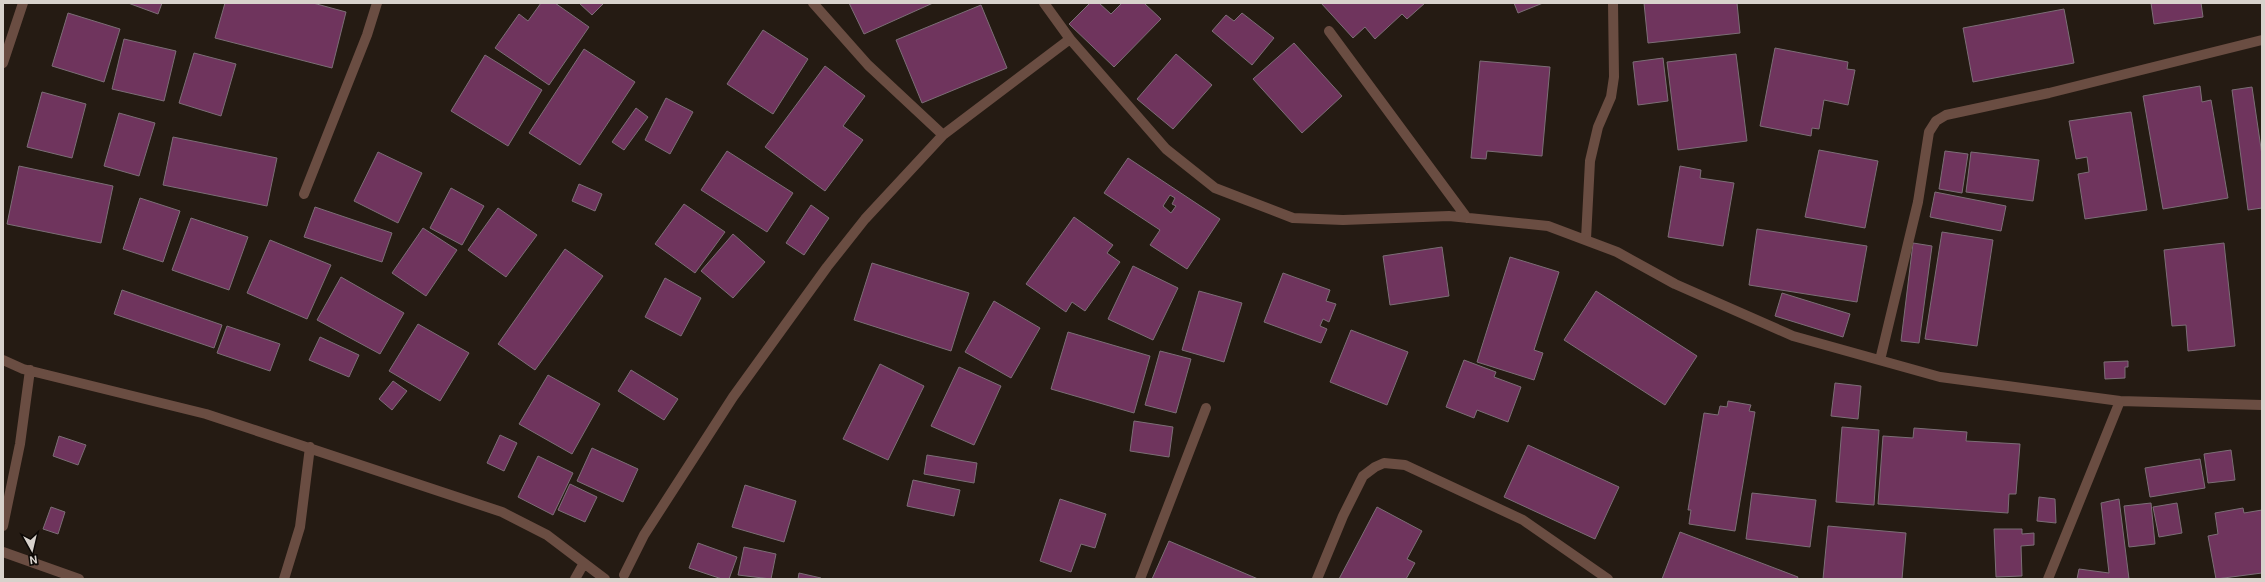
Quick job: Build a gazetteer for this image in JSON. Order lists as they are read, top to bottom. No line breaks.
{"north":"bottom"}
